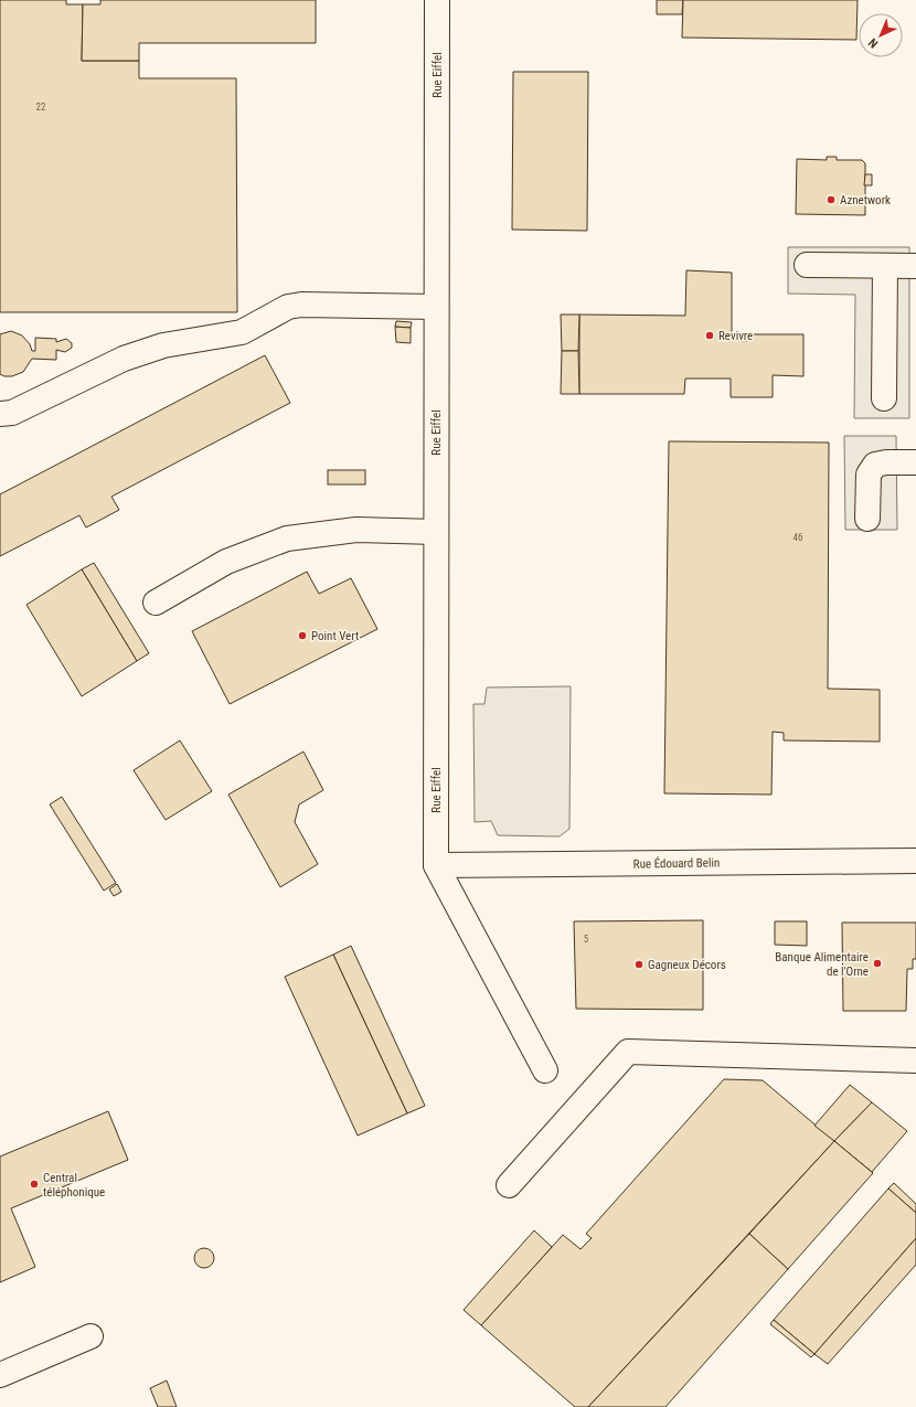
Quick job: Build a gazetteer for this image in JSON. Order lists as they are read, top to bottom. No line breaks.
{"streets":{"street":["Rue Eiffel","Rue Édouard Belin"]},"crossings":[["Rue Eiffel","Rue Édouard Belin"]],"places":["Aznetwork","Revivre","Point Vert","Banque Alimentaire de l'Orne","Gagneux Décors","Central téléphonique"],"house_numbers":["22","46","5"],"north":"bottom left"}
